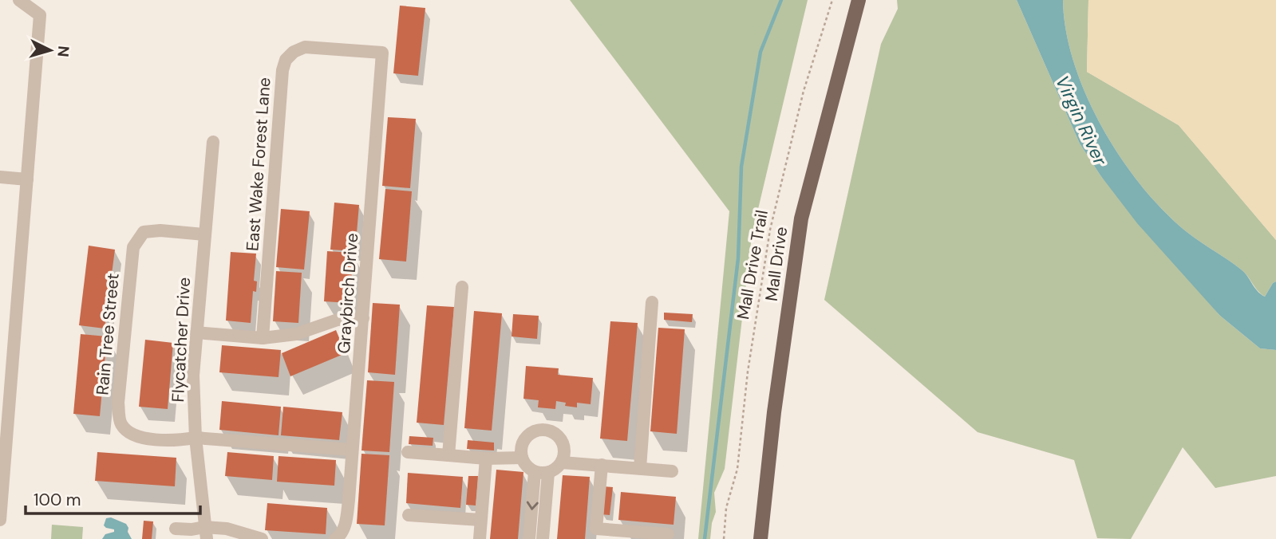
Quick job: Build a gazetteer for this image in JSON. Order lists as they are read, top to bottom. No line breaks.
{"streets":{"main road":["Mall Drive"],"street":["East Wake Forest Lane","Graybirch Drive","Rain Tree Street","Flycatcher Drive"],"path":["Mall Drive Trail"]},"crossings":[["East Wake Forest Lane","Graybirch Drive"],["Rain Tree Street","Flycatcher Drive"]],"water":["Virgin River"],"scale_bar":"100 m","north":"right"}
